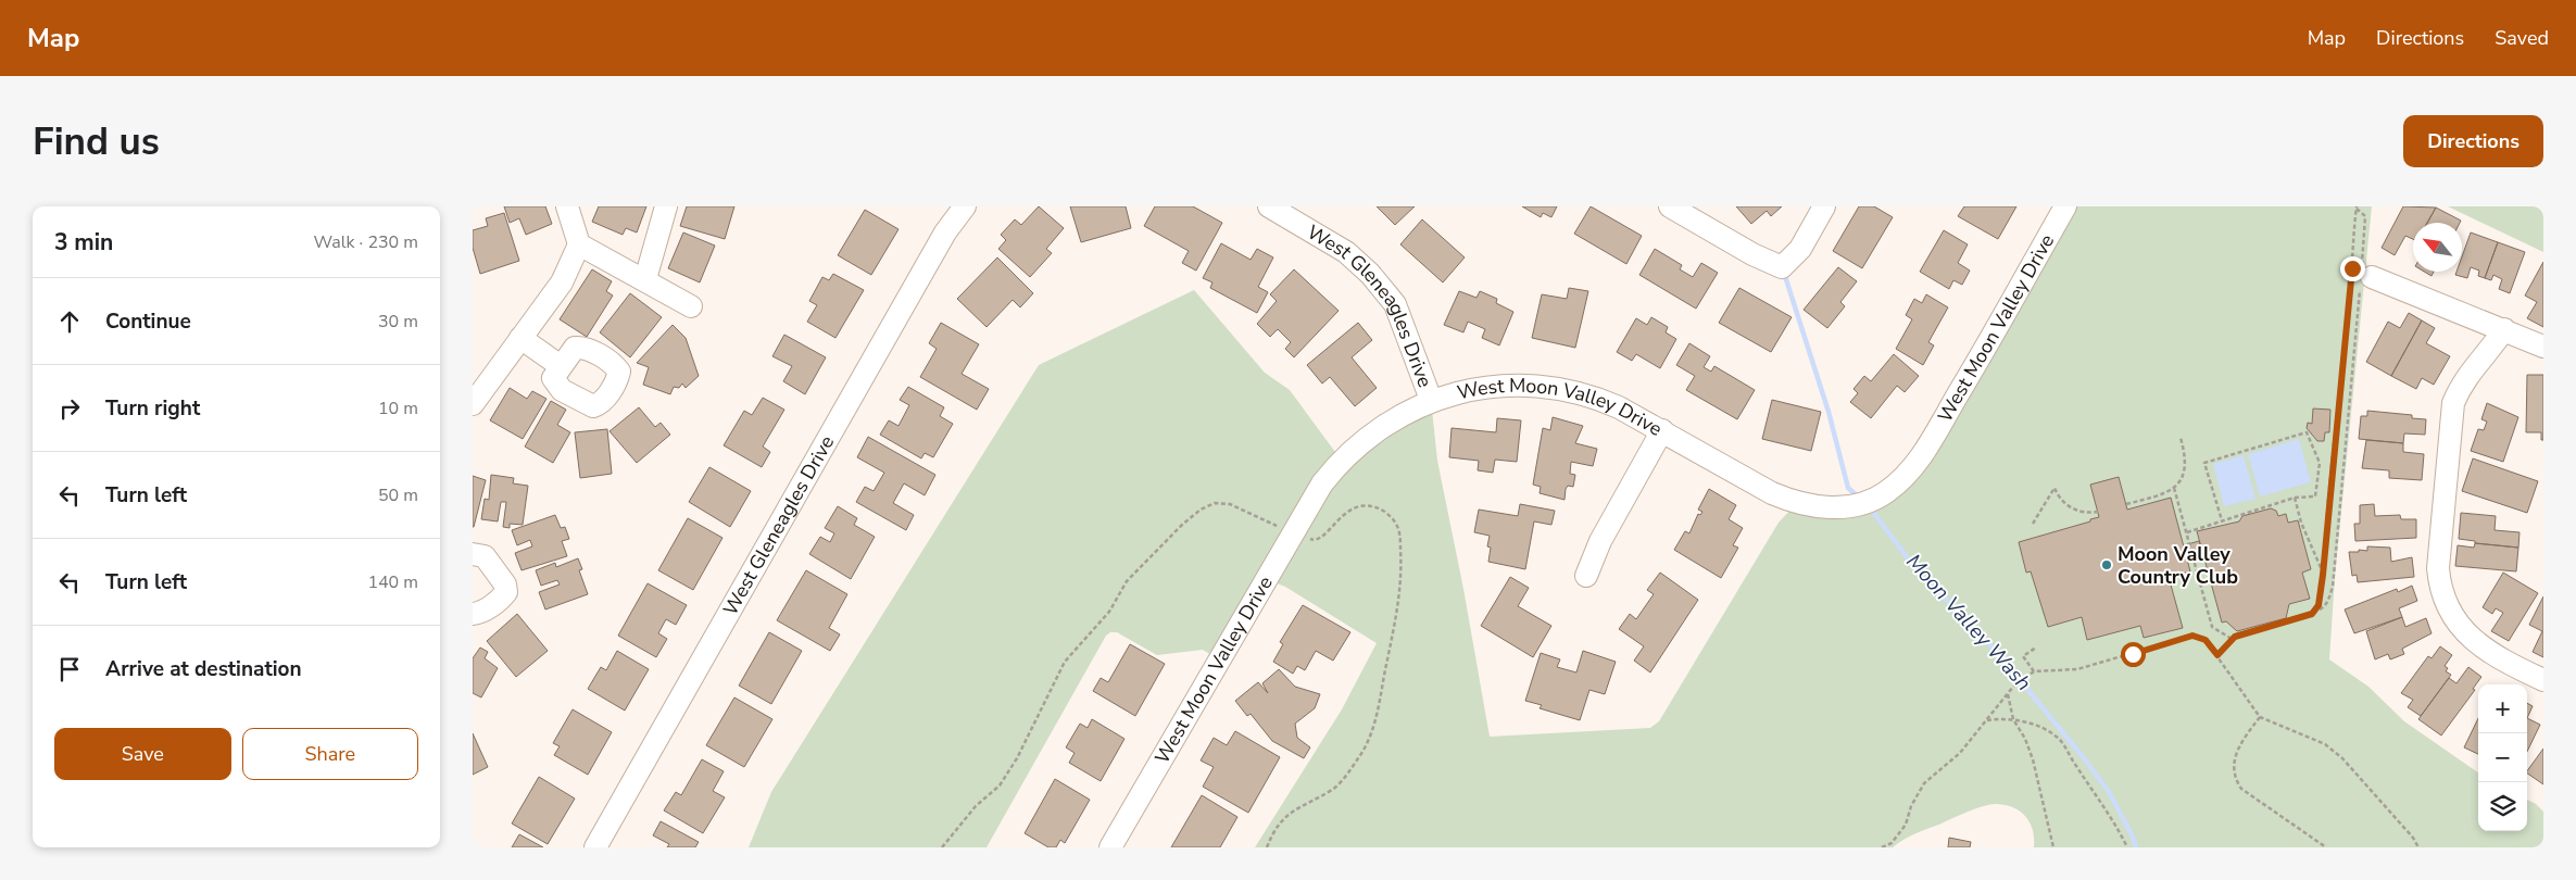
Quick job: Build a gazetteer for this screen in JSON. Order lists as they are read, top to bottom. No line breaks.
{"streets":{"street":["West Gleneagles Drive","West Moon Valley Drive"]},"crossings":[["West Gleneagles Drive","West Moon Valley Drive"]],"water":["Moon Valley Wash"],"places":["Moon Valley Country Club"],"north":"top left","page":{"header":"Map","nav":["Map","Directions","Saved"],"buttons":["Directions",["Save","Share"]],"title":"Find us","heading":["3 min","Walk · 230 m"],"list":[["Continue","30 m"],["Turn right","10 m"],["Turn left","50 m"],["Turn left","140 m"],"Arrive at destination"],"map_buttons":["+","−"]}}
